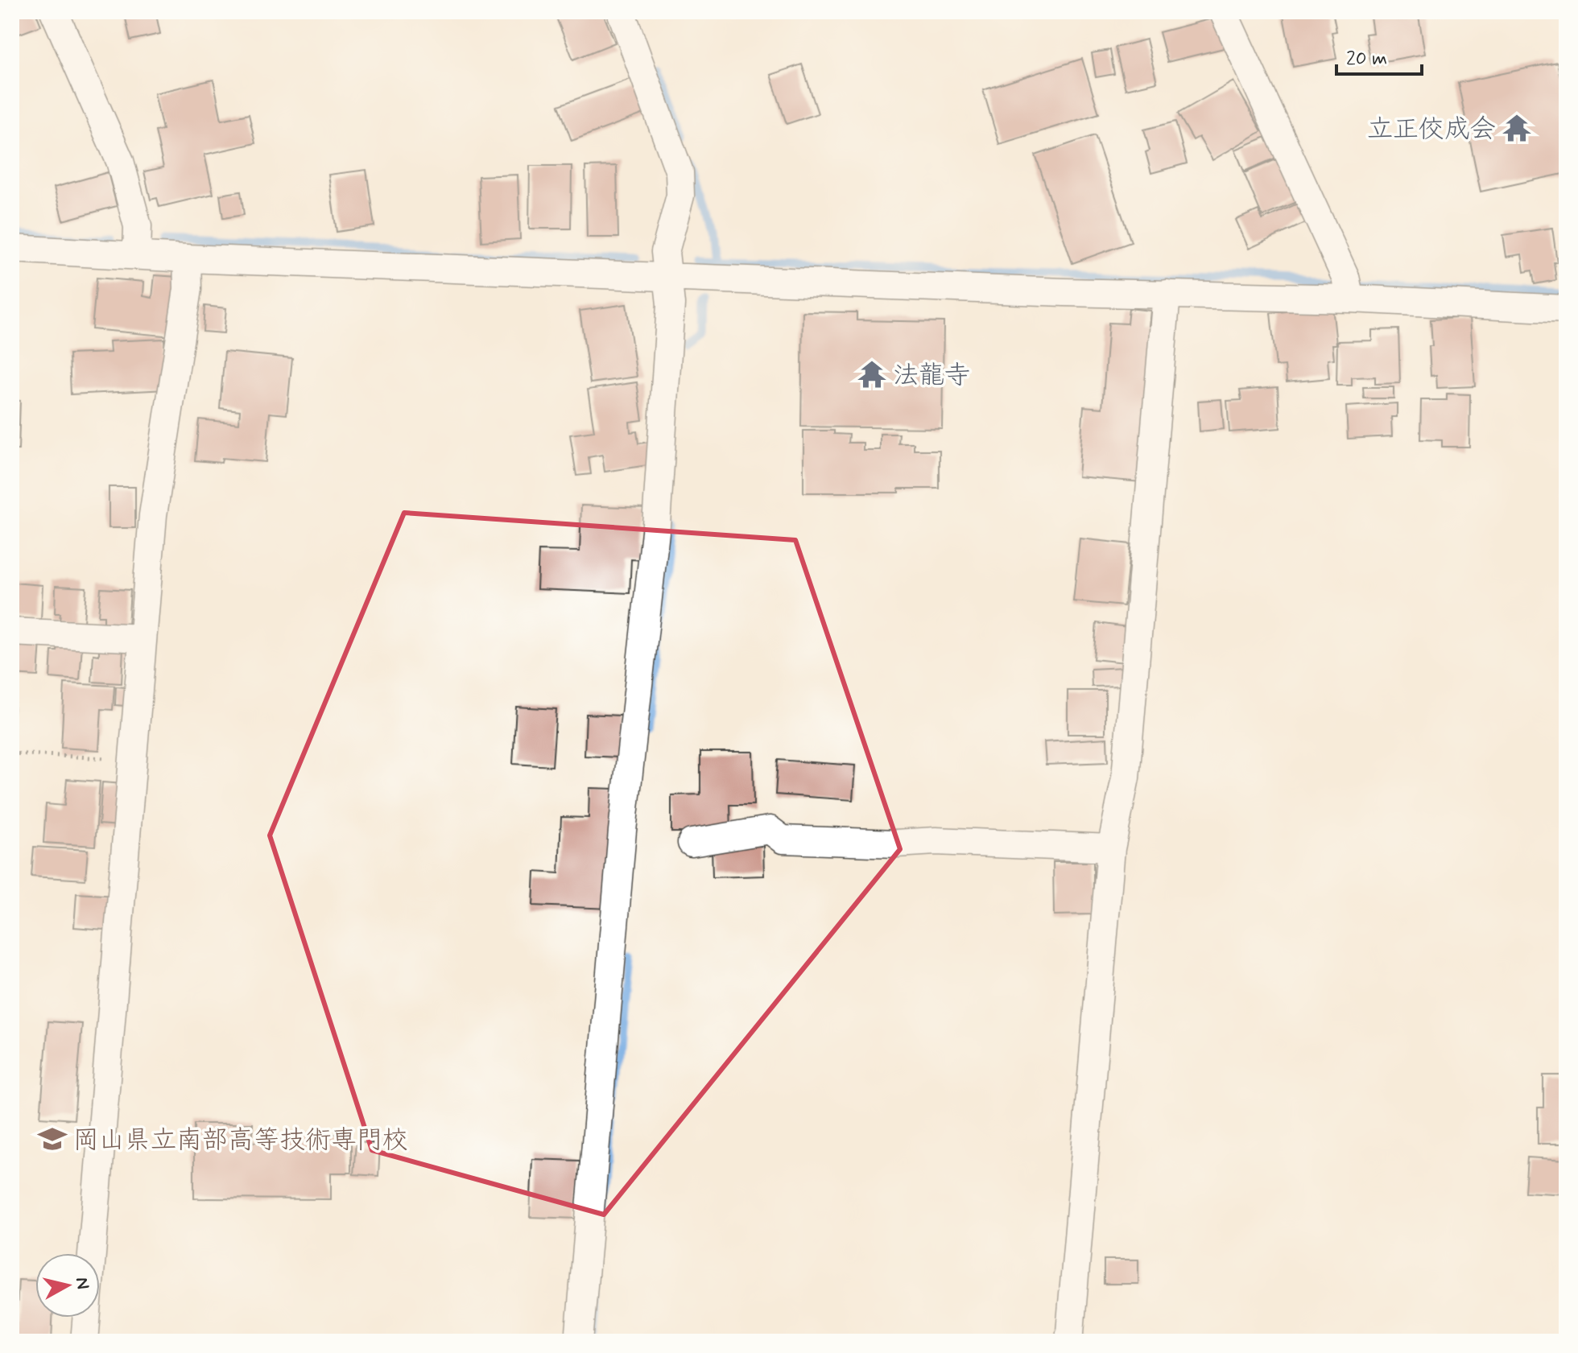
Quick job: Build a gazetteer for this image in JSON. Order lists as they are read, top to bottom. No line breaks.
{"places":{"temple":["立正佼成会","法龍寺"],"school or university":["岡山県立南部高等技術専門校"]},"scale_bar":"20 m","north":"right"}
